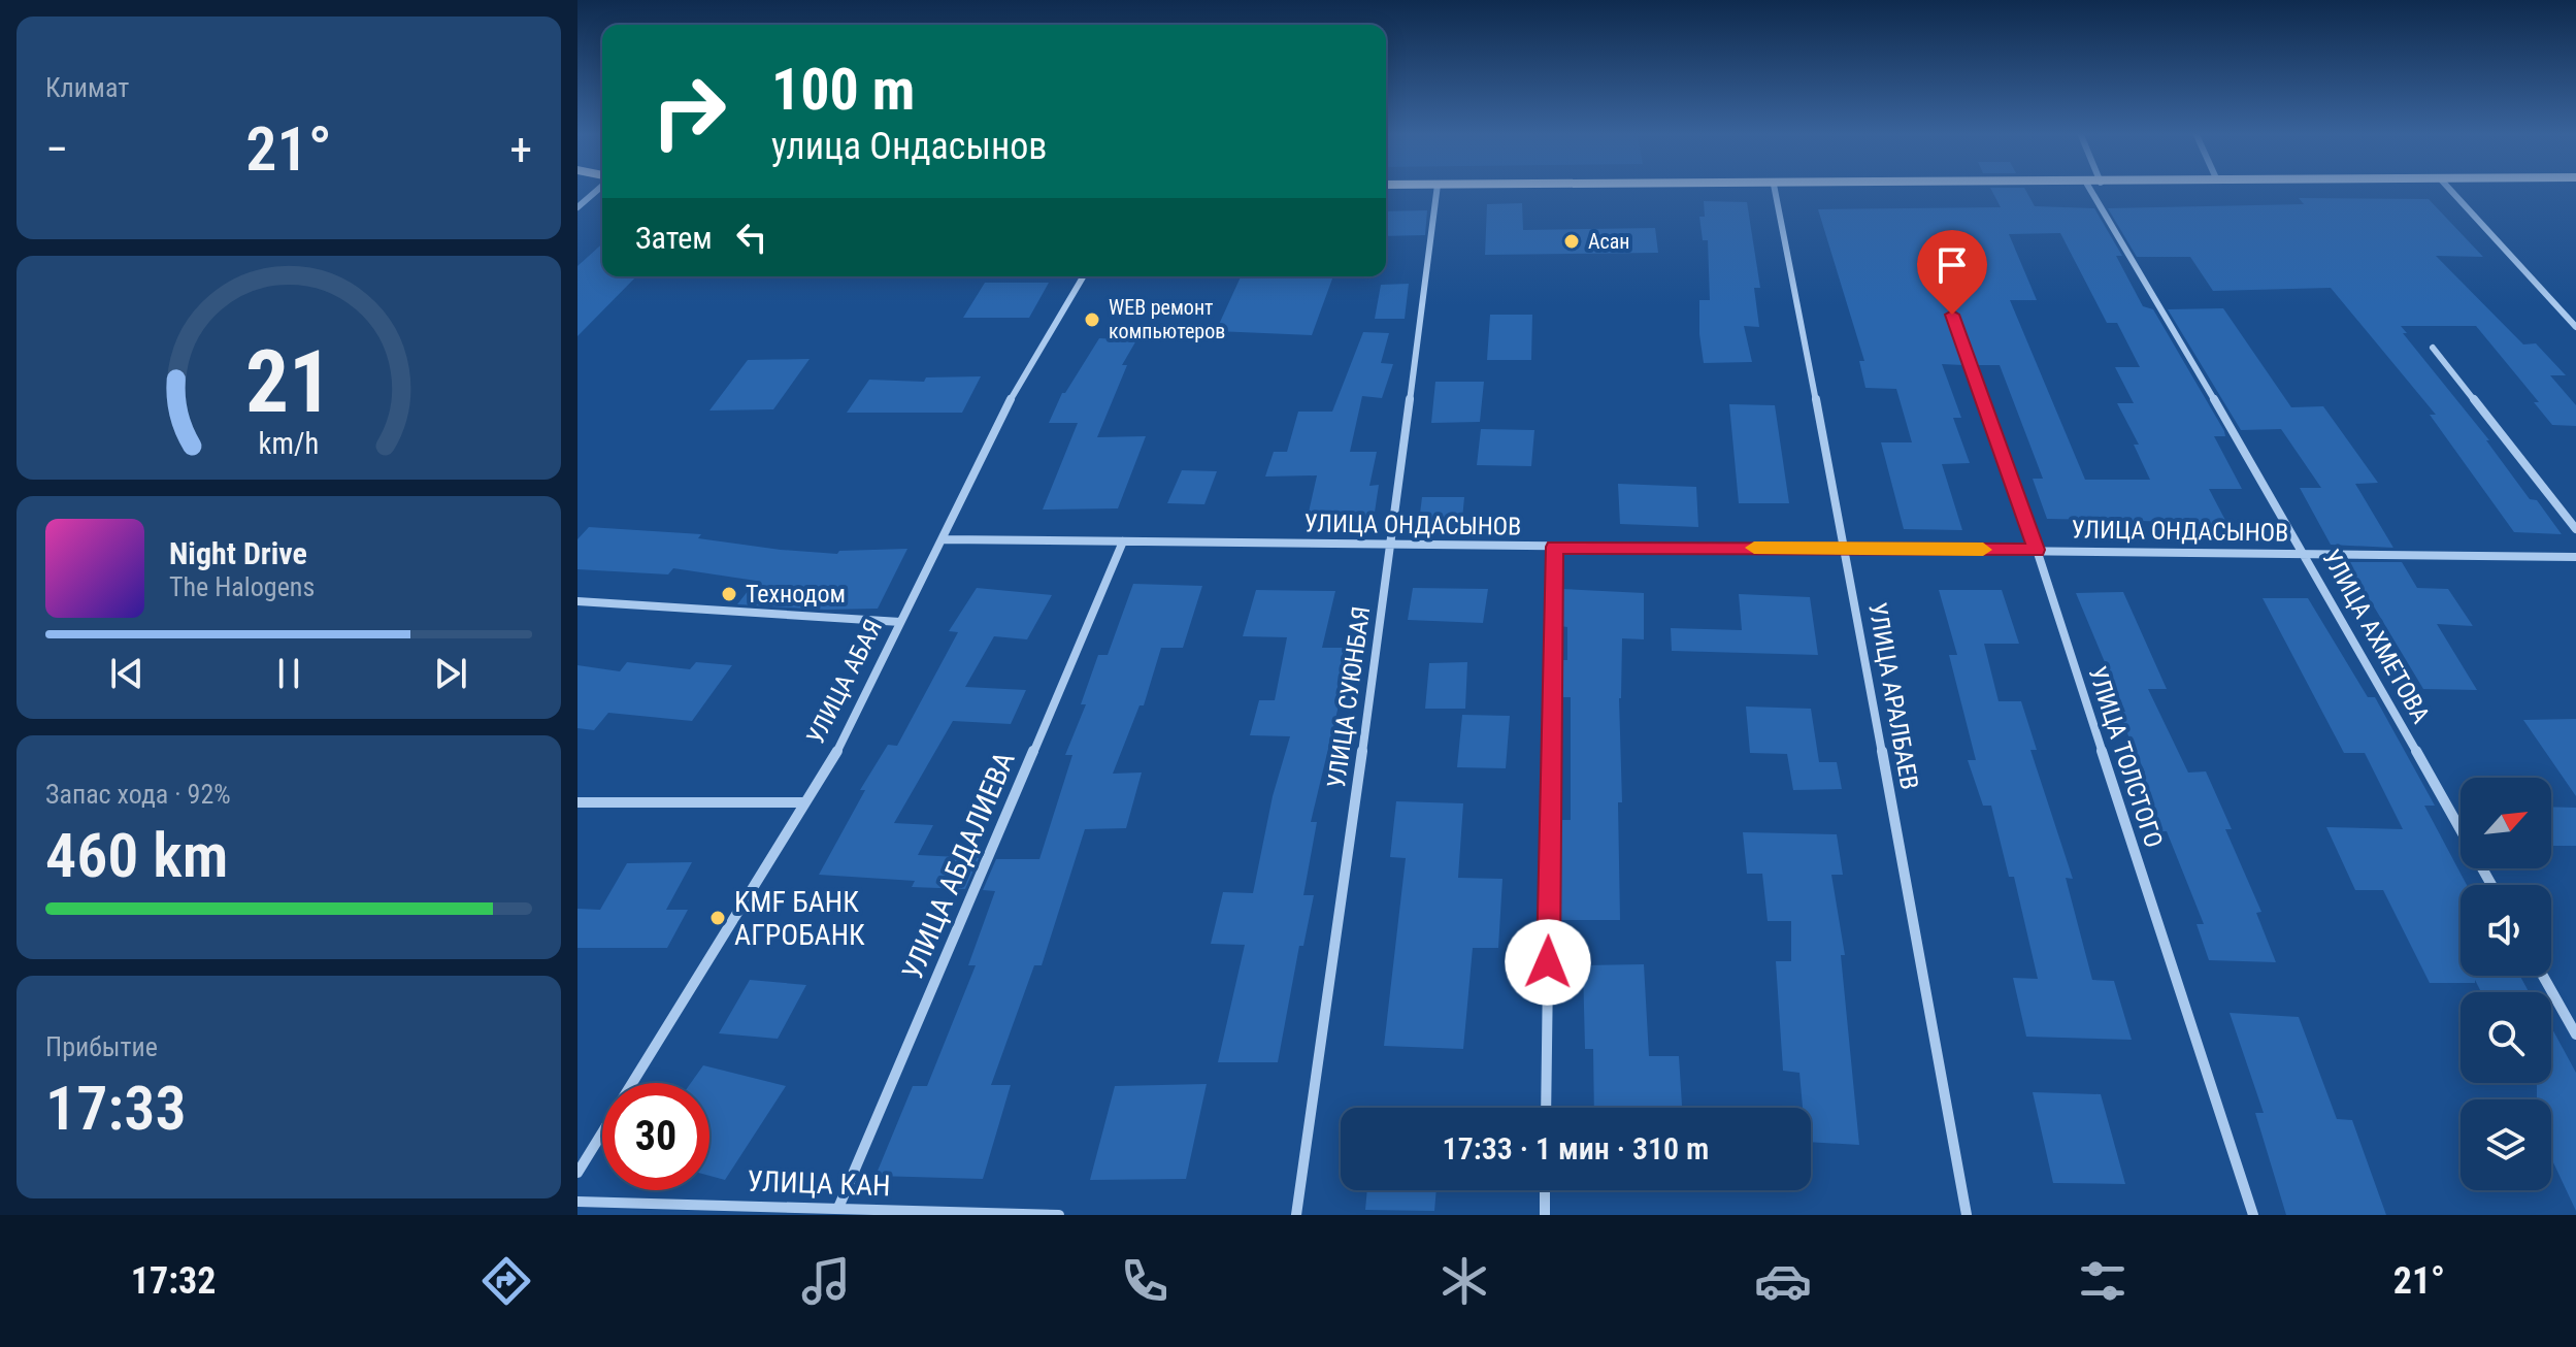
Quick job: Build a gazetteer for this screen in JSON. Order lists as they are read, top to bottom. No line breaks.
{"streets":{"street":["УЛИЦА ОНДАСЫНОВ","УЛИЦА АХМЕТОВА","УЛИЦА АБАЯ","УЛИЦА АРАЛБАЕВ","УЛИЦА СУЮНБАЯ","УЛИЦА ТОЛСТОГО","УЛИЦА АБДАЛИЕВА","УЛИЦА КАН"]},"crossings":[["УЛИЦА ОНДАСЫНОВ","УЛИЦА АХМЕТОВА"],["УЛИЦА ОНДАСЫНОВ","УЛИЦА АБАЯ"],["УЛИЦА ОНДАСЫНОВ","УЛИЦА АРАЛБАЕВ"],["УЛИЦА ОНДАСЫНОВ","УЛИЦА СУЮНБАЯ"],["УЛИЦА ОНДАСЫНОВ","УЛИЦА ТОЛСТОГО"],["УЛИЦА ОНДАСЫНОВ","УЛИЦА АБДАЛИЕВА"],["УЛИЦА АБДАЛИЕВА","УЛИЦА КАН"]],"places":["Асан","WEB ремонт компьютеров","Технодом","KMF БАНК АГРОБАНК"],"north":"top right","page":{"tile":["Климат",["Запас хода · 92%","460 km"],["Прибытие","17:33"]],"turn":["100 m","улица Ондасынов"],"heat":["−","21°","+"],"then":"Затем","song":["Night Drive","The Halogens"],"limit":"30","trip":"17:33 · 1 мин · 310 m","tabs":["17:32","21°"],"gauge":["21","km/h"]}}
